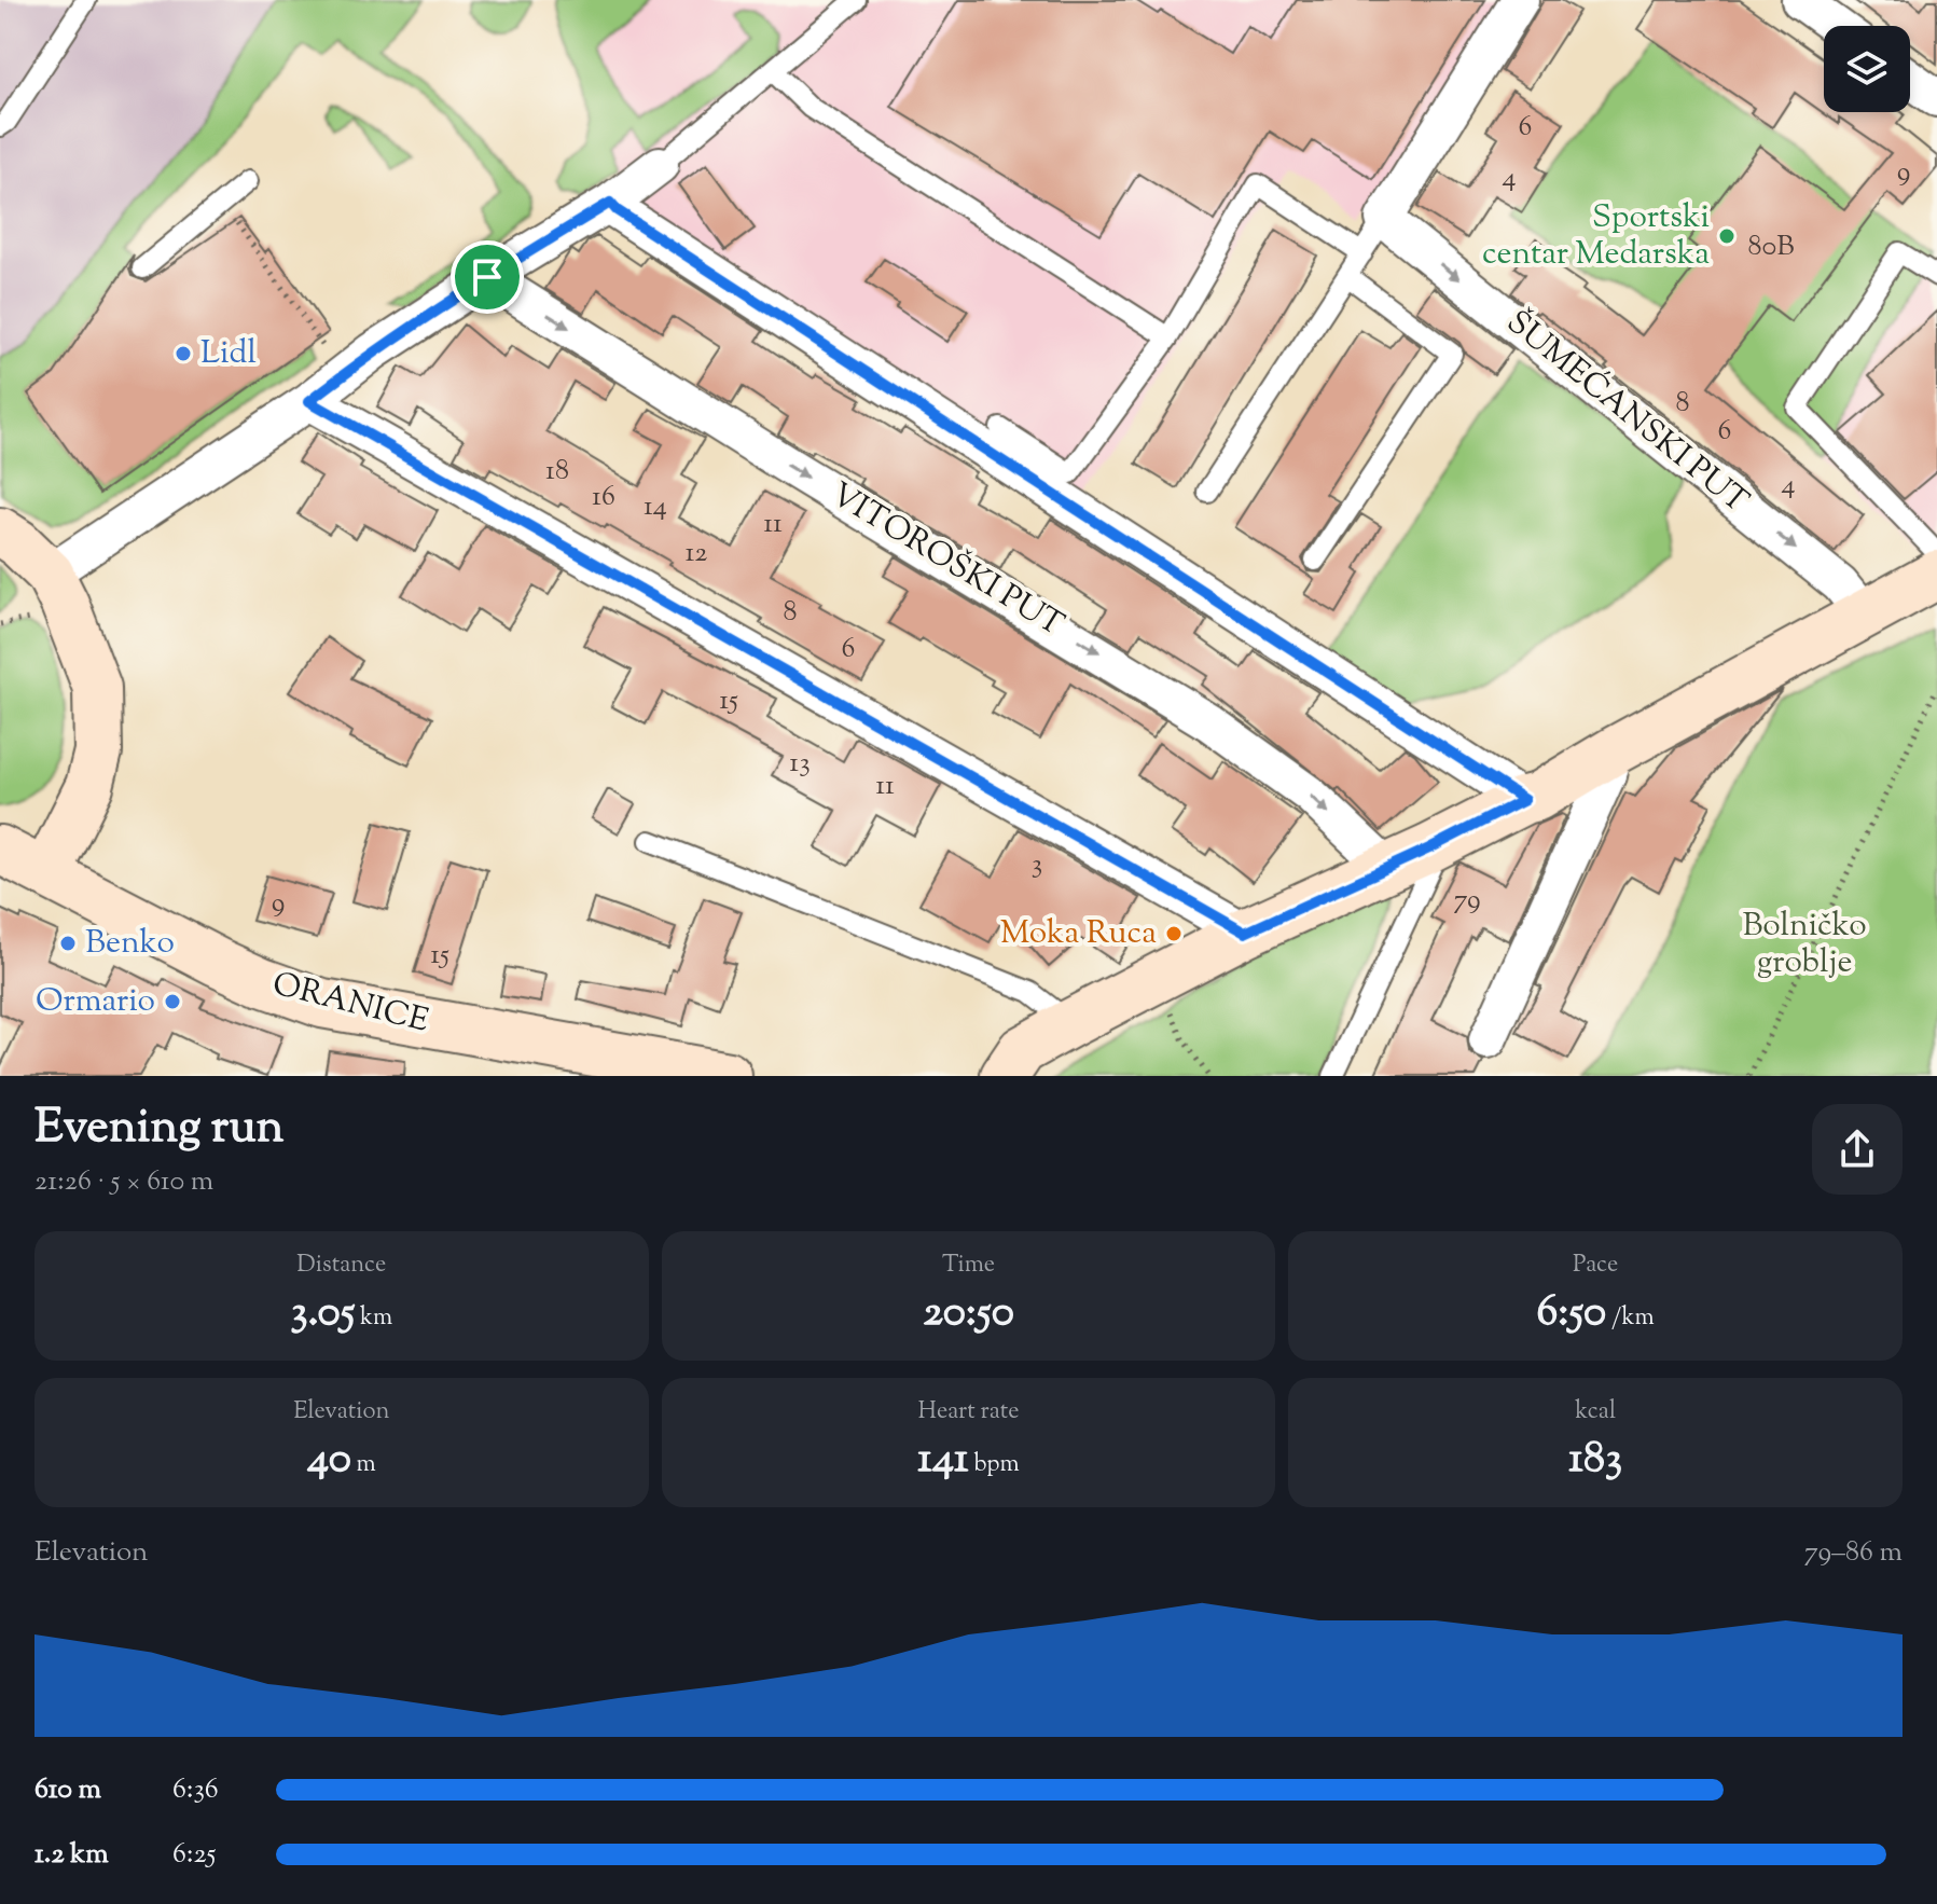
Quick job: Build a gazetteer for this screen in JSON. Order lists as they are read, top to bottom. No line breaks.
{"streets":{"street":["ŠUMEĆANSKI PUT","VITOROŠKI PUT","ORANICE"]},"one_way":["ŠUMEĆANSKI PUT"],"parks":["Bolničko groblje"],"places":["Sportski centar Medarska","Lidl","Moka Ruca","Benko","Ormario"],"house_numbers":["6","9","4","80B","8","6","18","4","16","14","11","12","8","6","15","13","11","3","79","9","15"],"page":{"heading":["Evening run","21:26 · 5 × 610 m"],"stats":[["Distance","3.05 km"],["Time","20:50"],["Pace","6:50 /km"],["Elevation","40 m"],["Heart rate","141 bpm"],["kcal","183"]],"chart":["Elevation","79–86 m"],"list":[{"name":"610 m","note":"6:36"},{"name":"1.2 km","note":"6:25"}]}}
